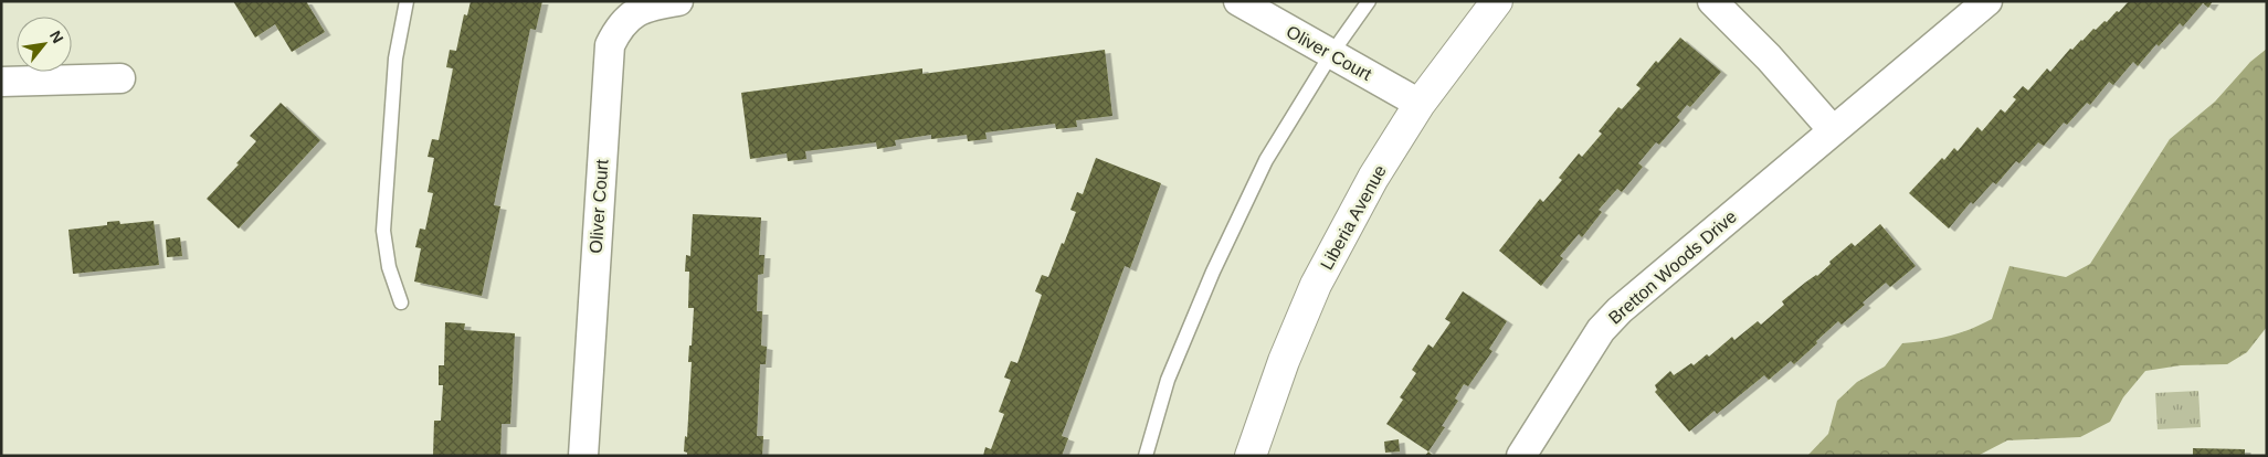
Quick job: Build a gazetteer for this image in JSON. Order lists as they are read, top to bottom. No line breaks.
{"streets":{"main road":["Liberia Avenue"],"street":["Oliver Court","Bretton Woods Drive"]},"crossings":[["Oliver Court","Liberia Avenue"]],"north":"top right"}
